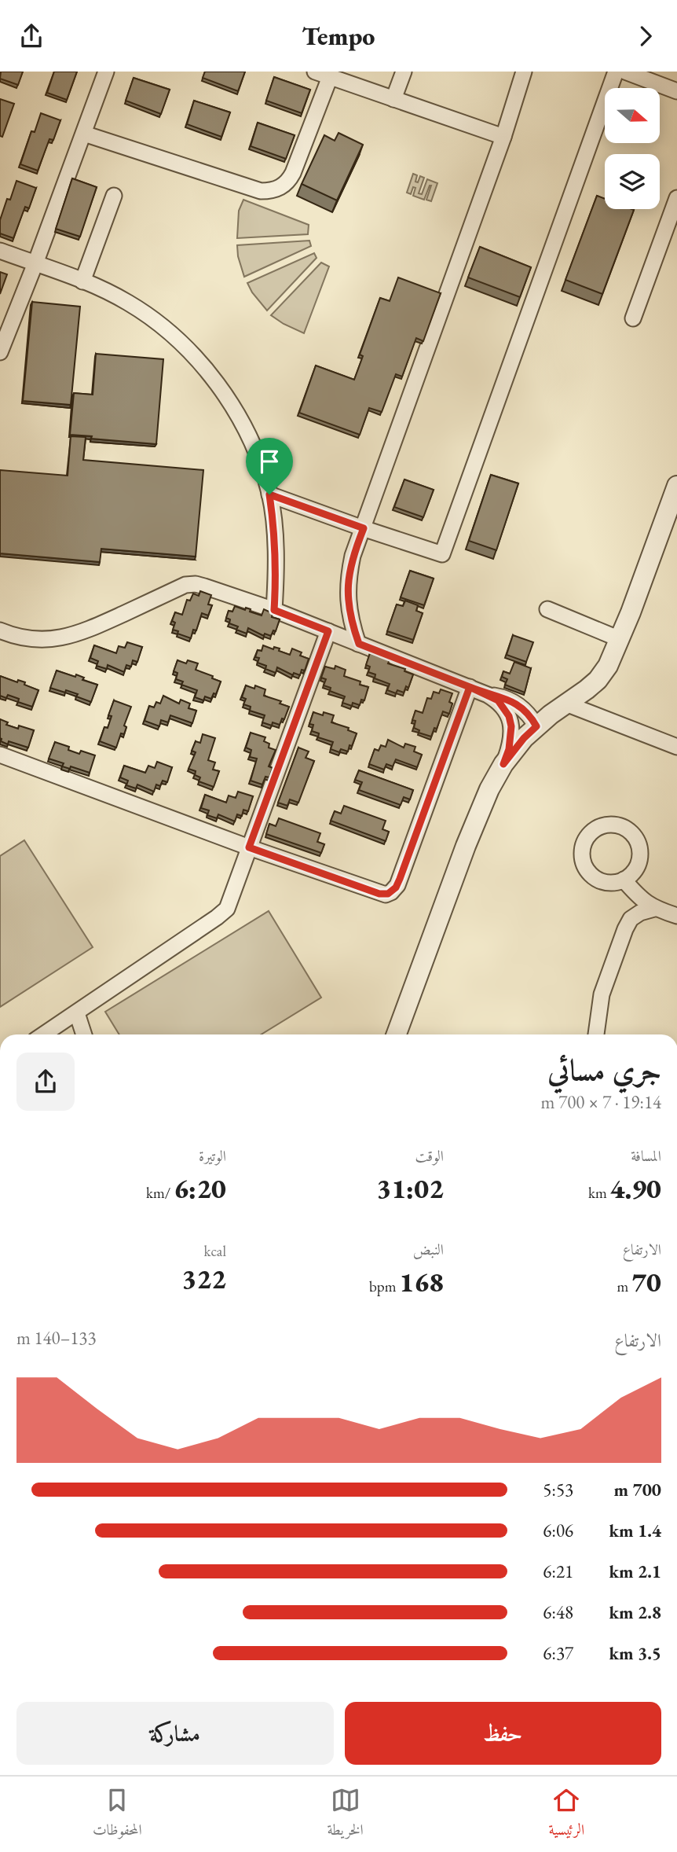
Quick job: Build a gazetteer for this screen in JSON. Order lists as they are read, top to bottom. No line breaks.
{"north":"right","page":{"header":"Tempo","heading":["جري مسائي","19:14 · 7 × 700 m"],"stats":[["المسافة","4.90 km"],["الوقت","31:02"],["الوتيرة","6:20 /km"],["الارتفاع","70 m"],["النبض","168 bpm"],["kcal","322"]],"chart":["الارتفاع","133–140 m"],"list":[{"name":"700 m","note":"5:53"},{"name":"1.4 km","note":"6:06"},{"name":"2.1 km","note":"6:21"},{"name":"2.8 km","note":"6:48"},{"name":"3.5 km","note":"6:37"}],"buttons":["حفظ","مشاركة"],"tabs":["الرئيسية","الخريطة","المحفوظات"]}}
